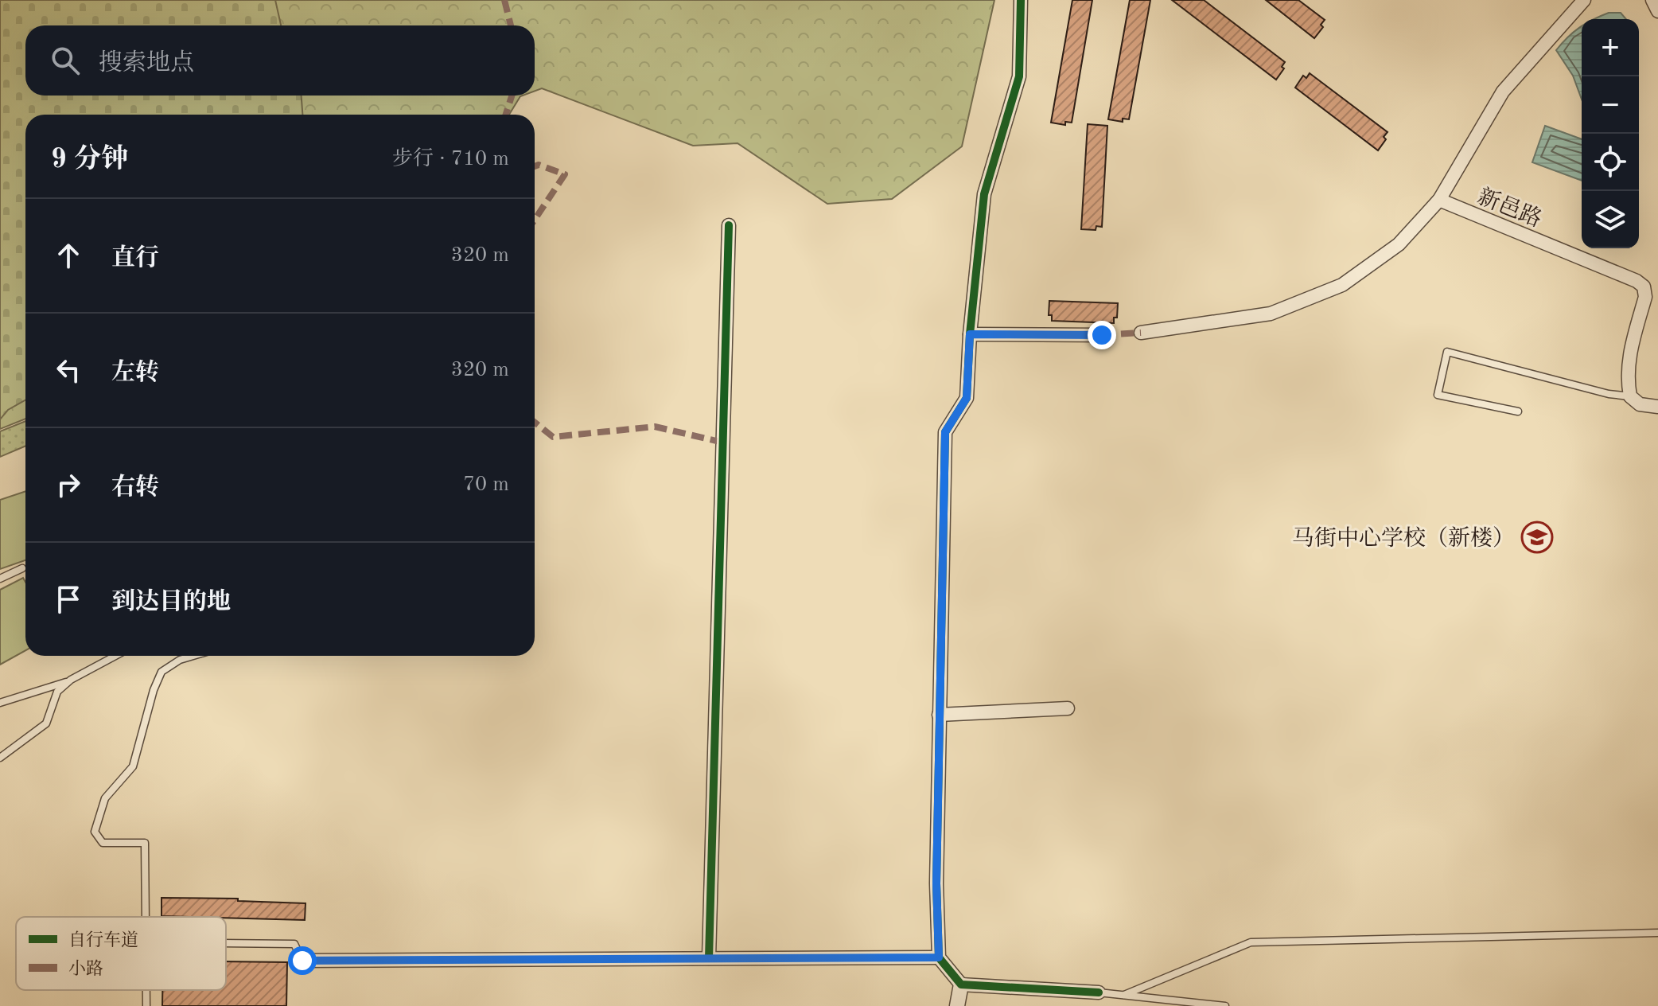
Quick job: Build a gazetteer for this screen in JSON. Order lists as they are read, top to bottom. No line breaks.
{"streets":{"street":["新邑路"]},"places":{"school or university":["马街中心学校（新楼）"]},"legend":["自行车道","小路"],"page":{"map_buttons":["+","−"],"search":"搜索地点","heading":["9 分钟","步行 · 710 m"],"list":[["直行","320 m"],["左转","320 m"],["右转","70 m"],"到达目的地"]}}
